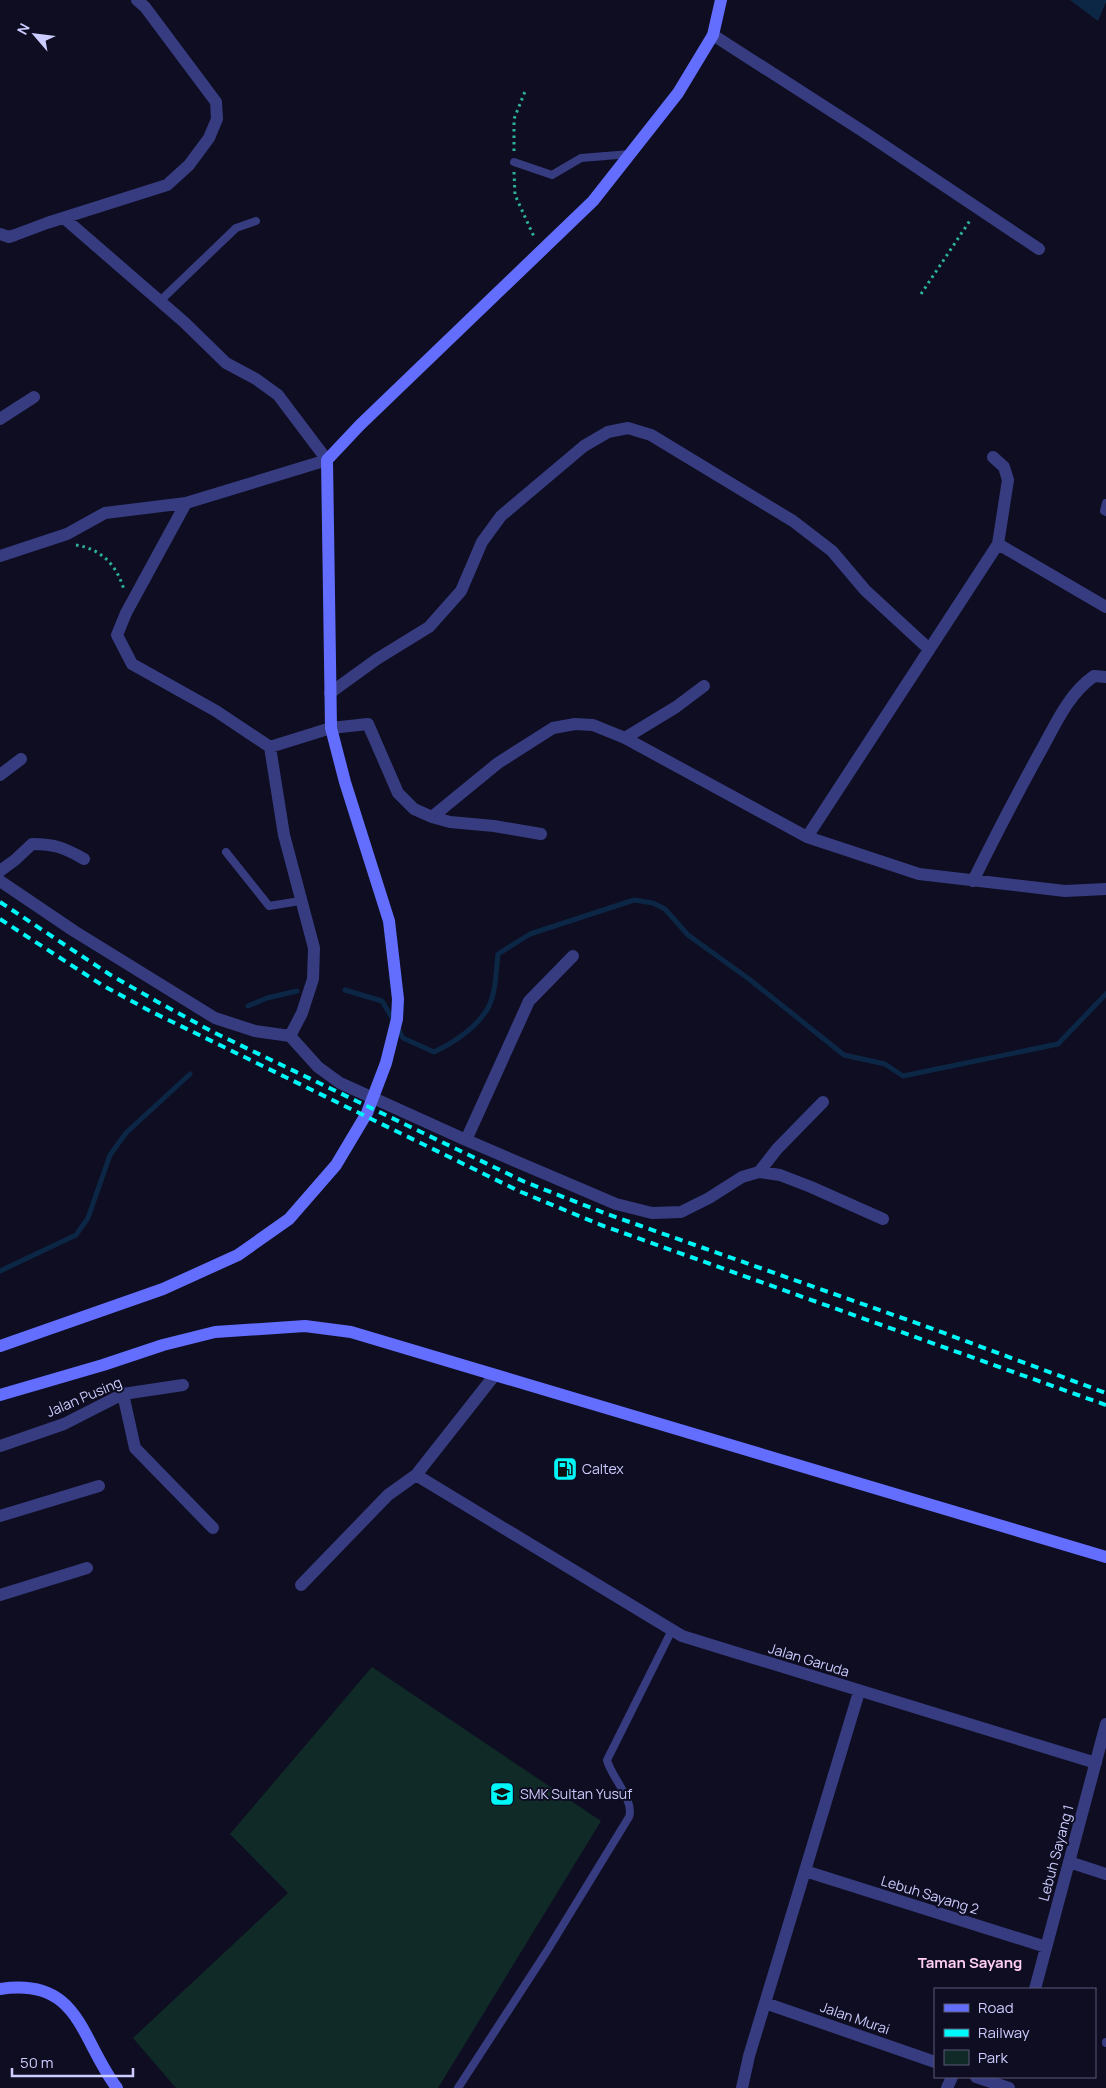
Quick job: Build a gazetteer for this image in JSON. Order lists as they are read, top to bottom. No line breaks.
{"streets":{"street":["Jalan Pusing","Jalan Garuda","Lebuh Sayang 1","Lebuh Sayang 2","Jalan Murai"]},"crossings":[["Jalan Garuda","Lebuh Sayang 2"],["Jalan Garuda","Jalan Murai"],["Lebuh Sayang 1","Lebuh Sayang 2"]],"districts":["Taman Sayang"],"places":{"fuel station":["Caltex"],"school or university":["SMK Sultan Yusuf"]},"legend":["Road","Railway","Park"],"scale_bar":"50 m","north":"top left"}
